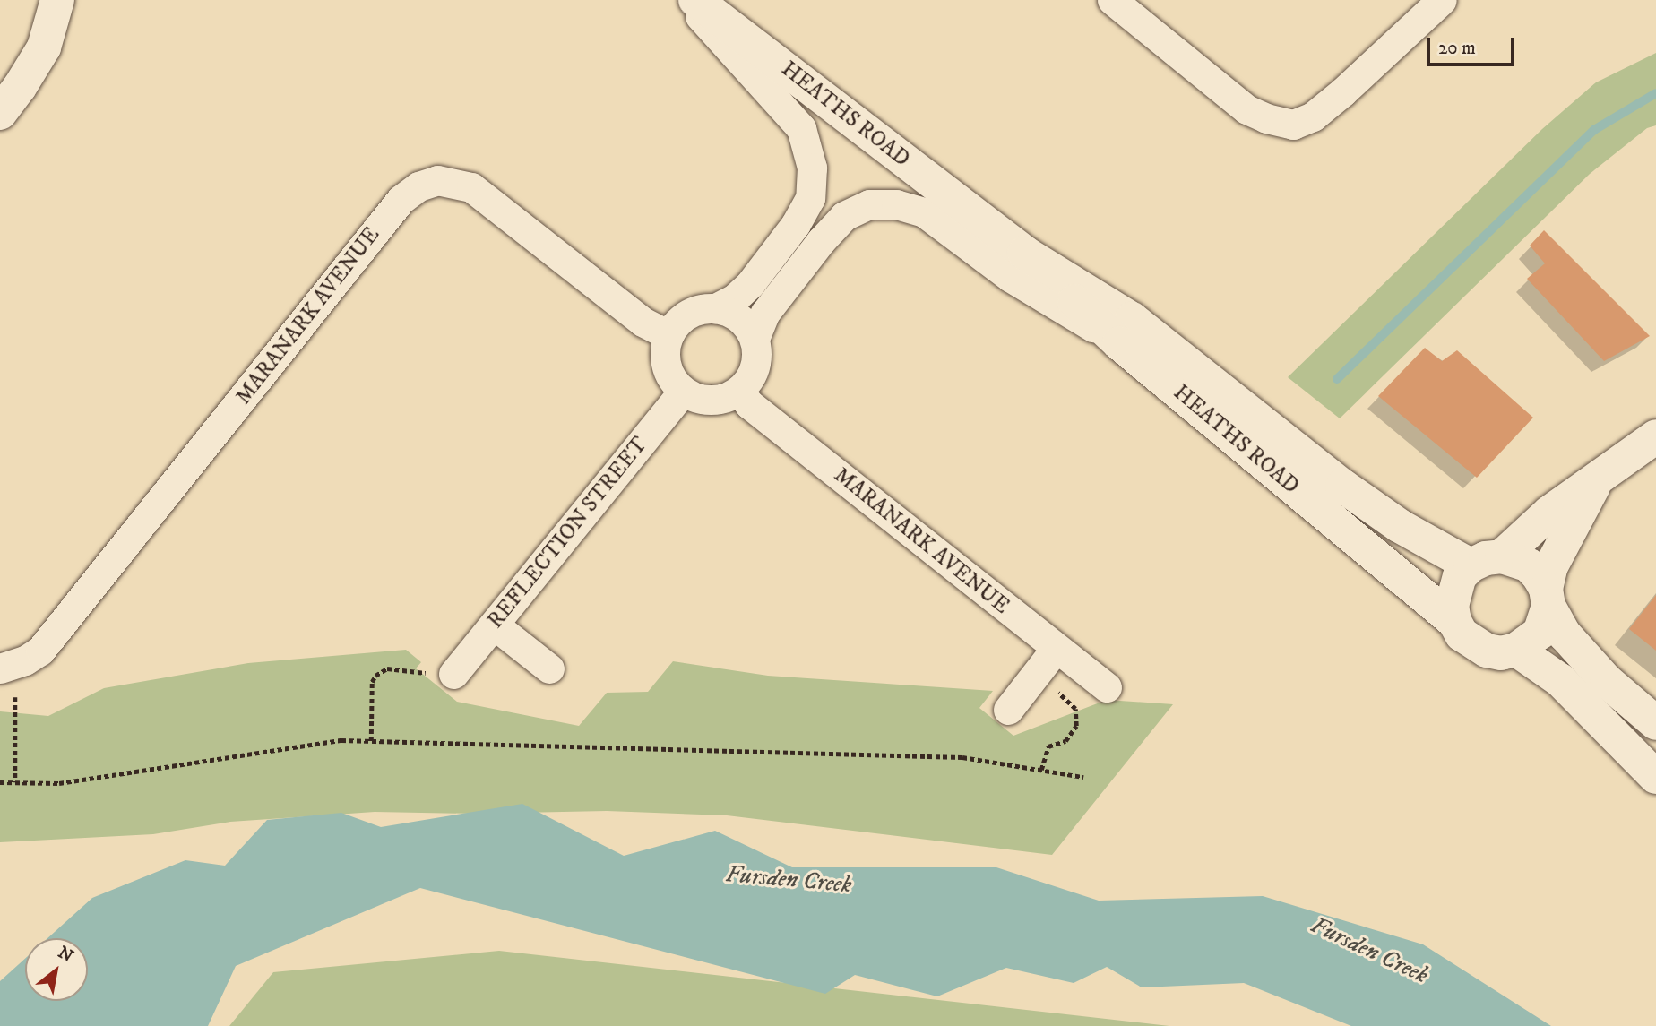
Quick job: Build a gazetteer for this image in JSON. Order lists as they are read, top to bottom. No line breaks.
{"streets":{"main road":["HEATHS ROAD"],"street":["MARANARK AVENUE","REFLECTION STREET"]},"crossings":[["MARANARK AVENUE","REFLECTION STREET"]],"water":["Fursden Creek"],"scale_bar":"20 m","north":"top right"}
